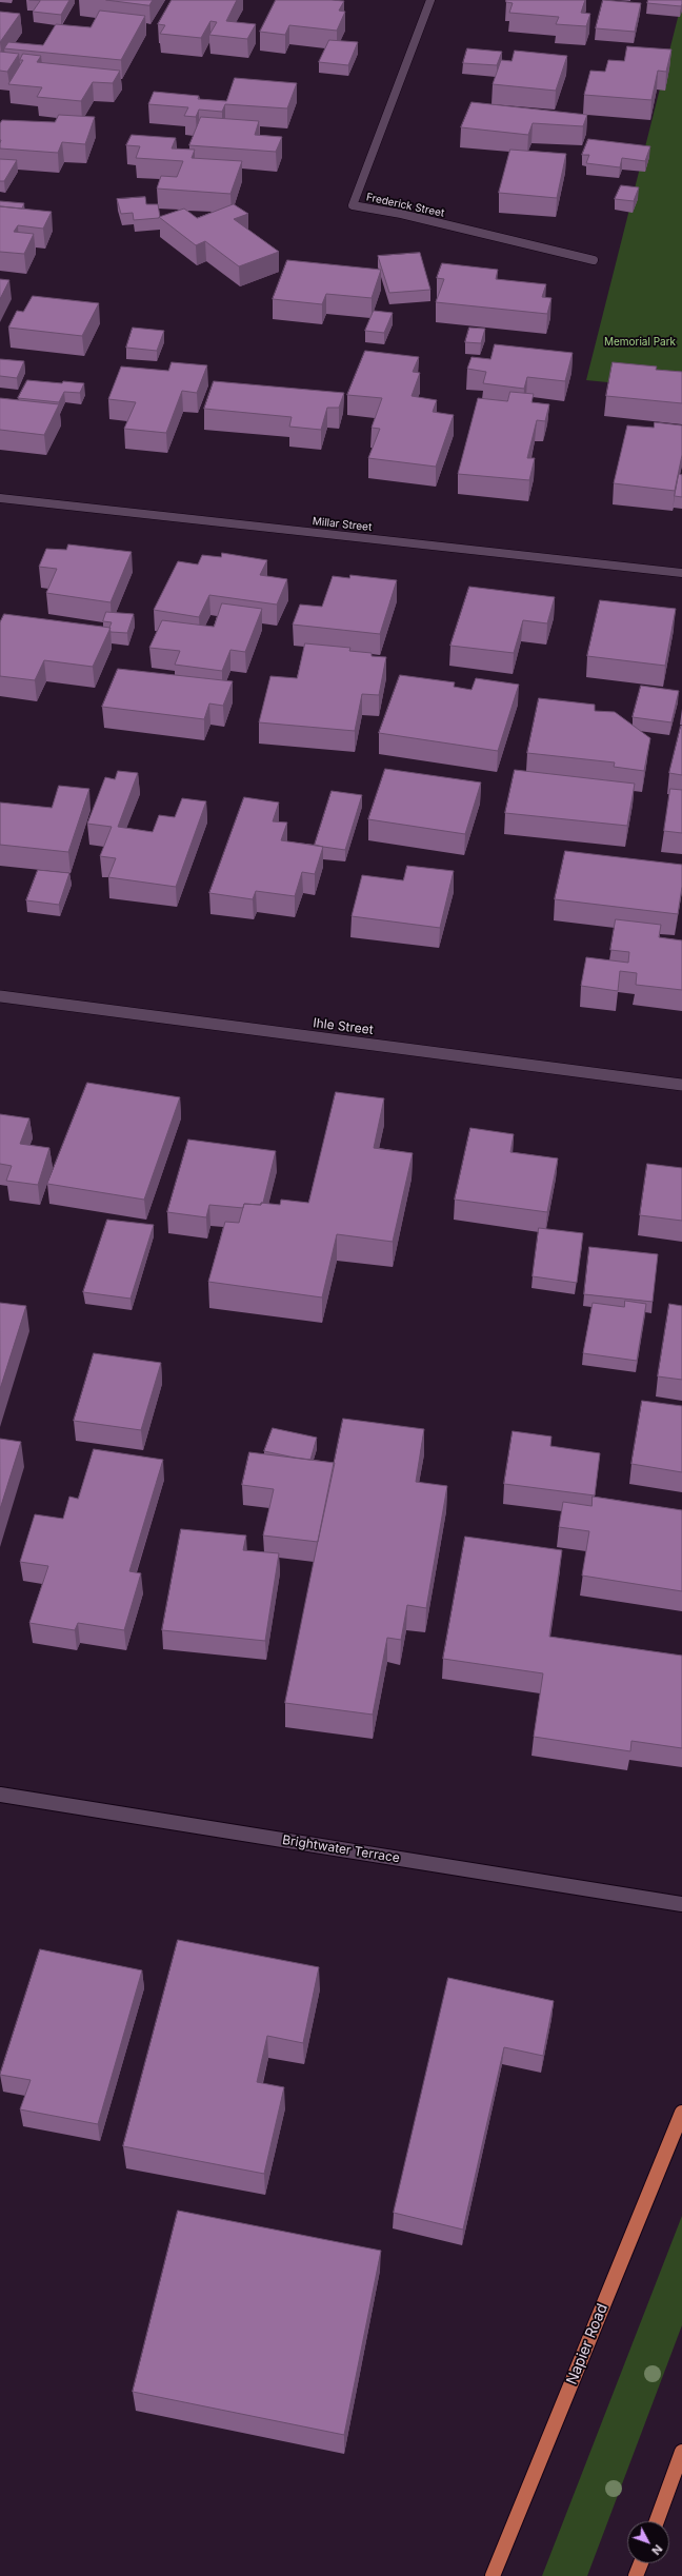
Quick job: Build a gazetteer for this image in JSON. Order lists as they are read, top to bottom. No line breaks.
{"streets":{"highway":["Napier Road"],"street":["Frederick Street","Millar Street","Ihle Street","Brightwater Terrace"]},"parks":["Memorial Park"],"north":"bottom right"}
